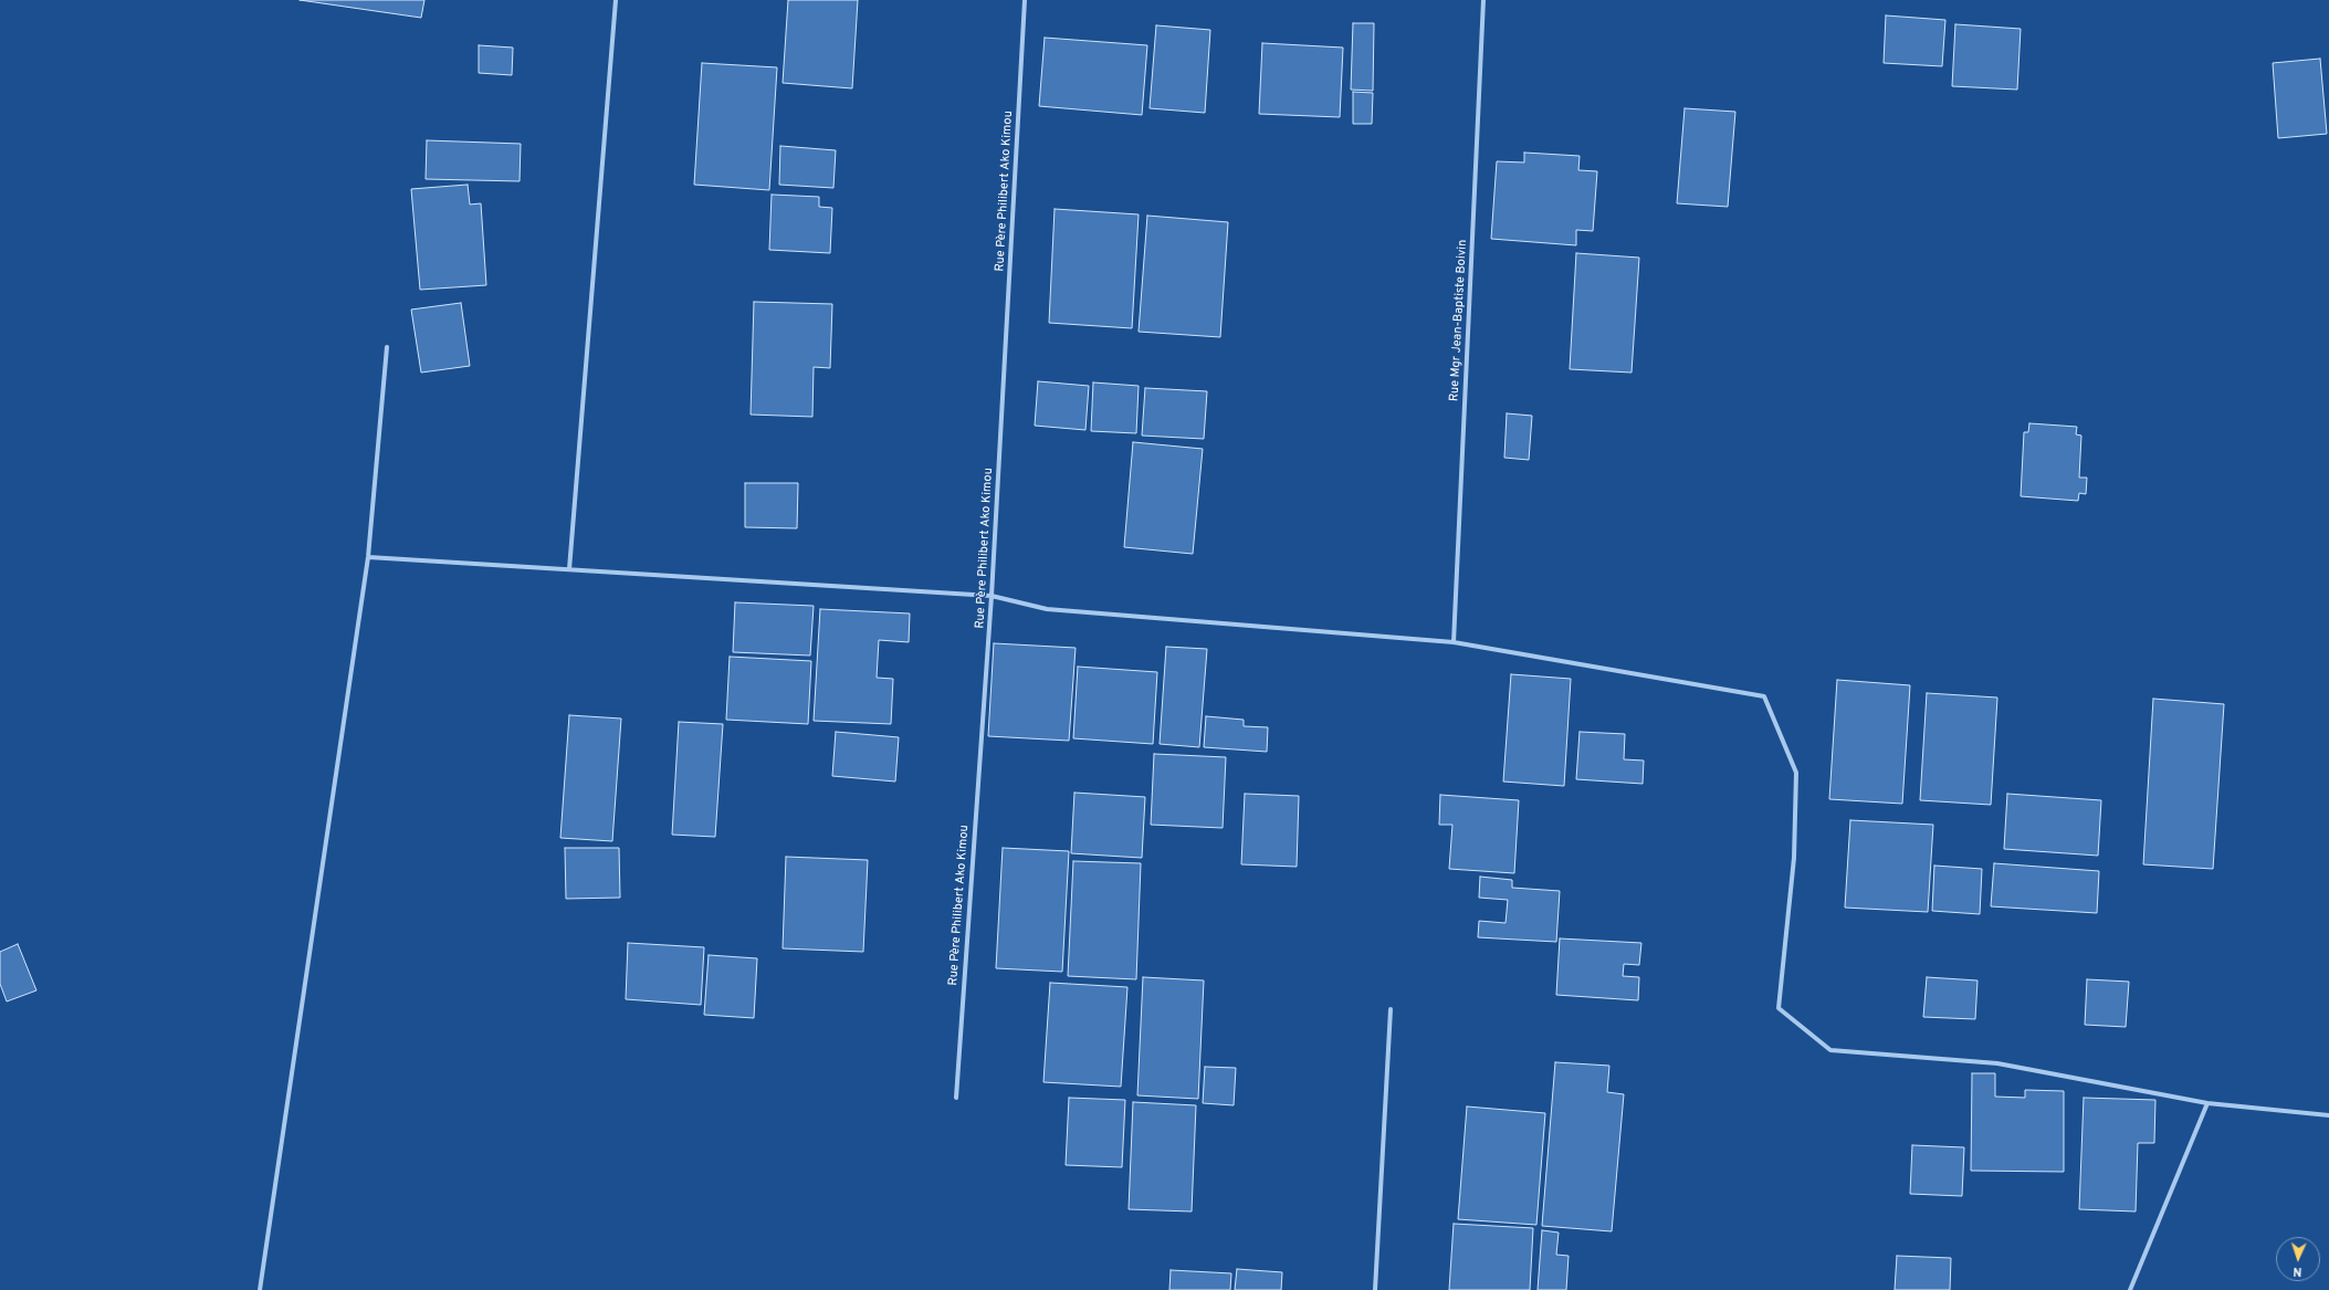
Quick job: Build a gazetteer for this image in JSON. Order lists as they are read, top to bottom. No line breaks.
{"streets":{"street":["Rue Père Philibert Ako Kimou","Rue Mgr Jean-Baptiste Boivin"]},"north":"bottom"}
